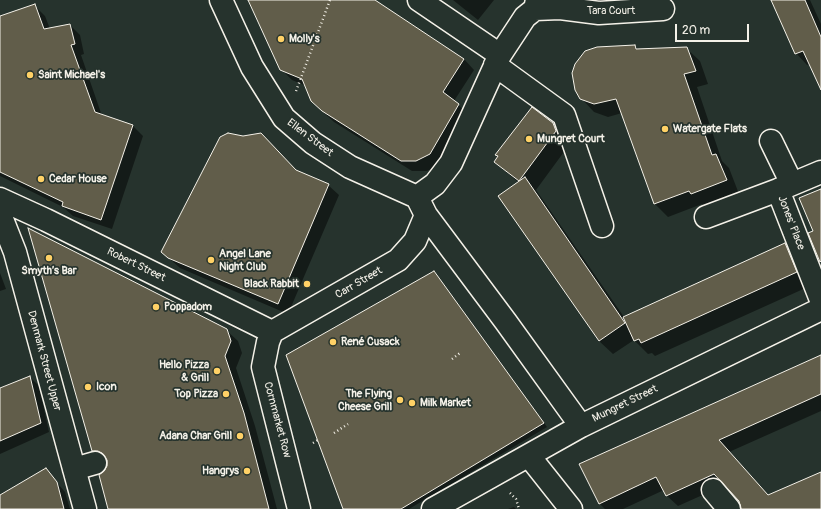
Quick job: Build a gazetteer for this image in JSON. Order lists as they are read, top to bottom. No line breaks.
{"streets":{"street":["Tara Court","Ellen Street","Jones' Place","Robert Street","Carr Street","Denmark Street Upper","Mungret Street","Cornmarket Row"]},"crossings":[["Ellen Street","Carr Street"],["Robert Street","Carr Street"],["Robert Street","Cornmarket Row"],["Carr Street","Cornmarket Row"]],"places":["Molly's","Saint Michael's","Watergate Flats","Mungret Court","Cedar House","Smyth’s Bar","Angel Lane Night Club","Black Rabbit","Poppadom","René Cusack","Hello Pizza & Grill","Icon","Top Pizza","The Flying Cheese Grill","Milk Market","Adana Char Grill","Hangrys"],"scale_bar":"20 m"}
